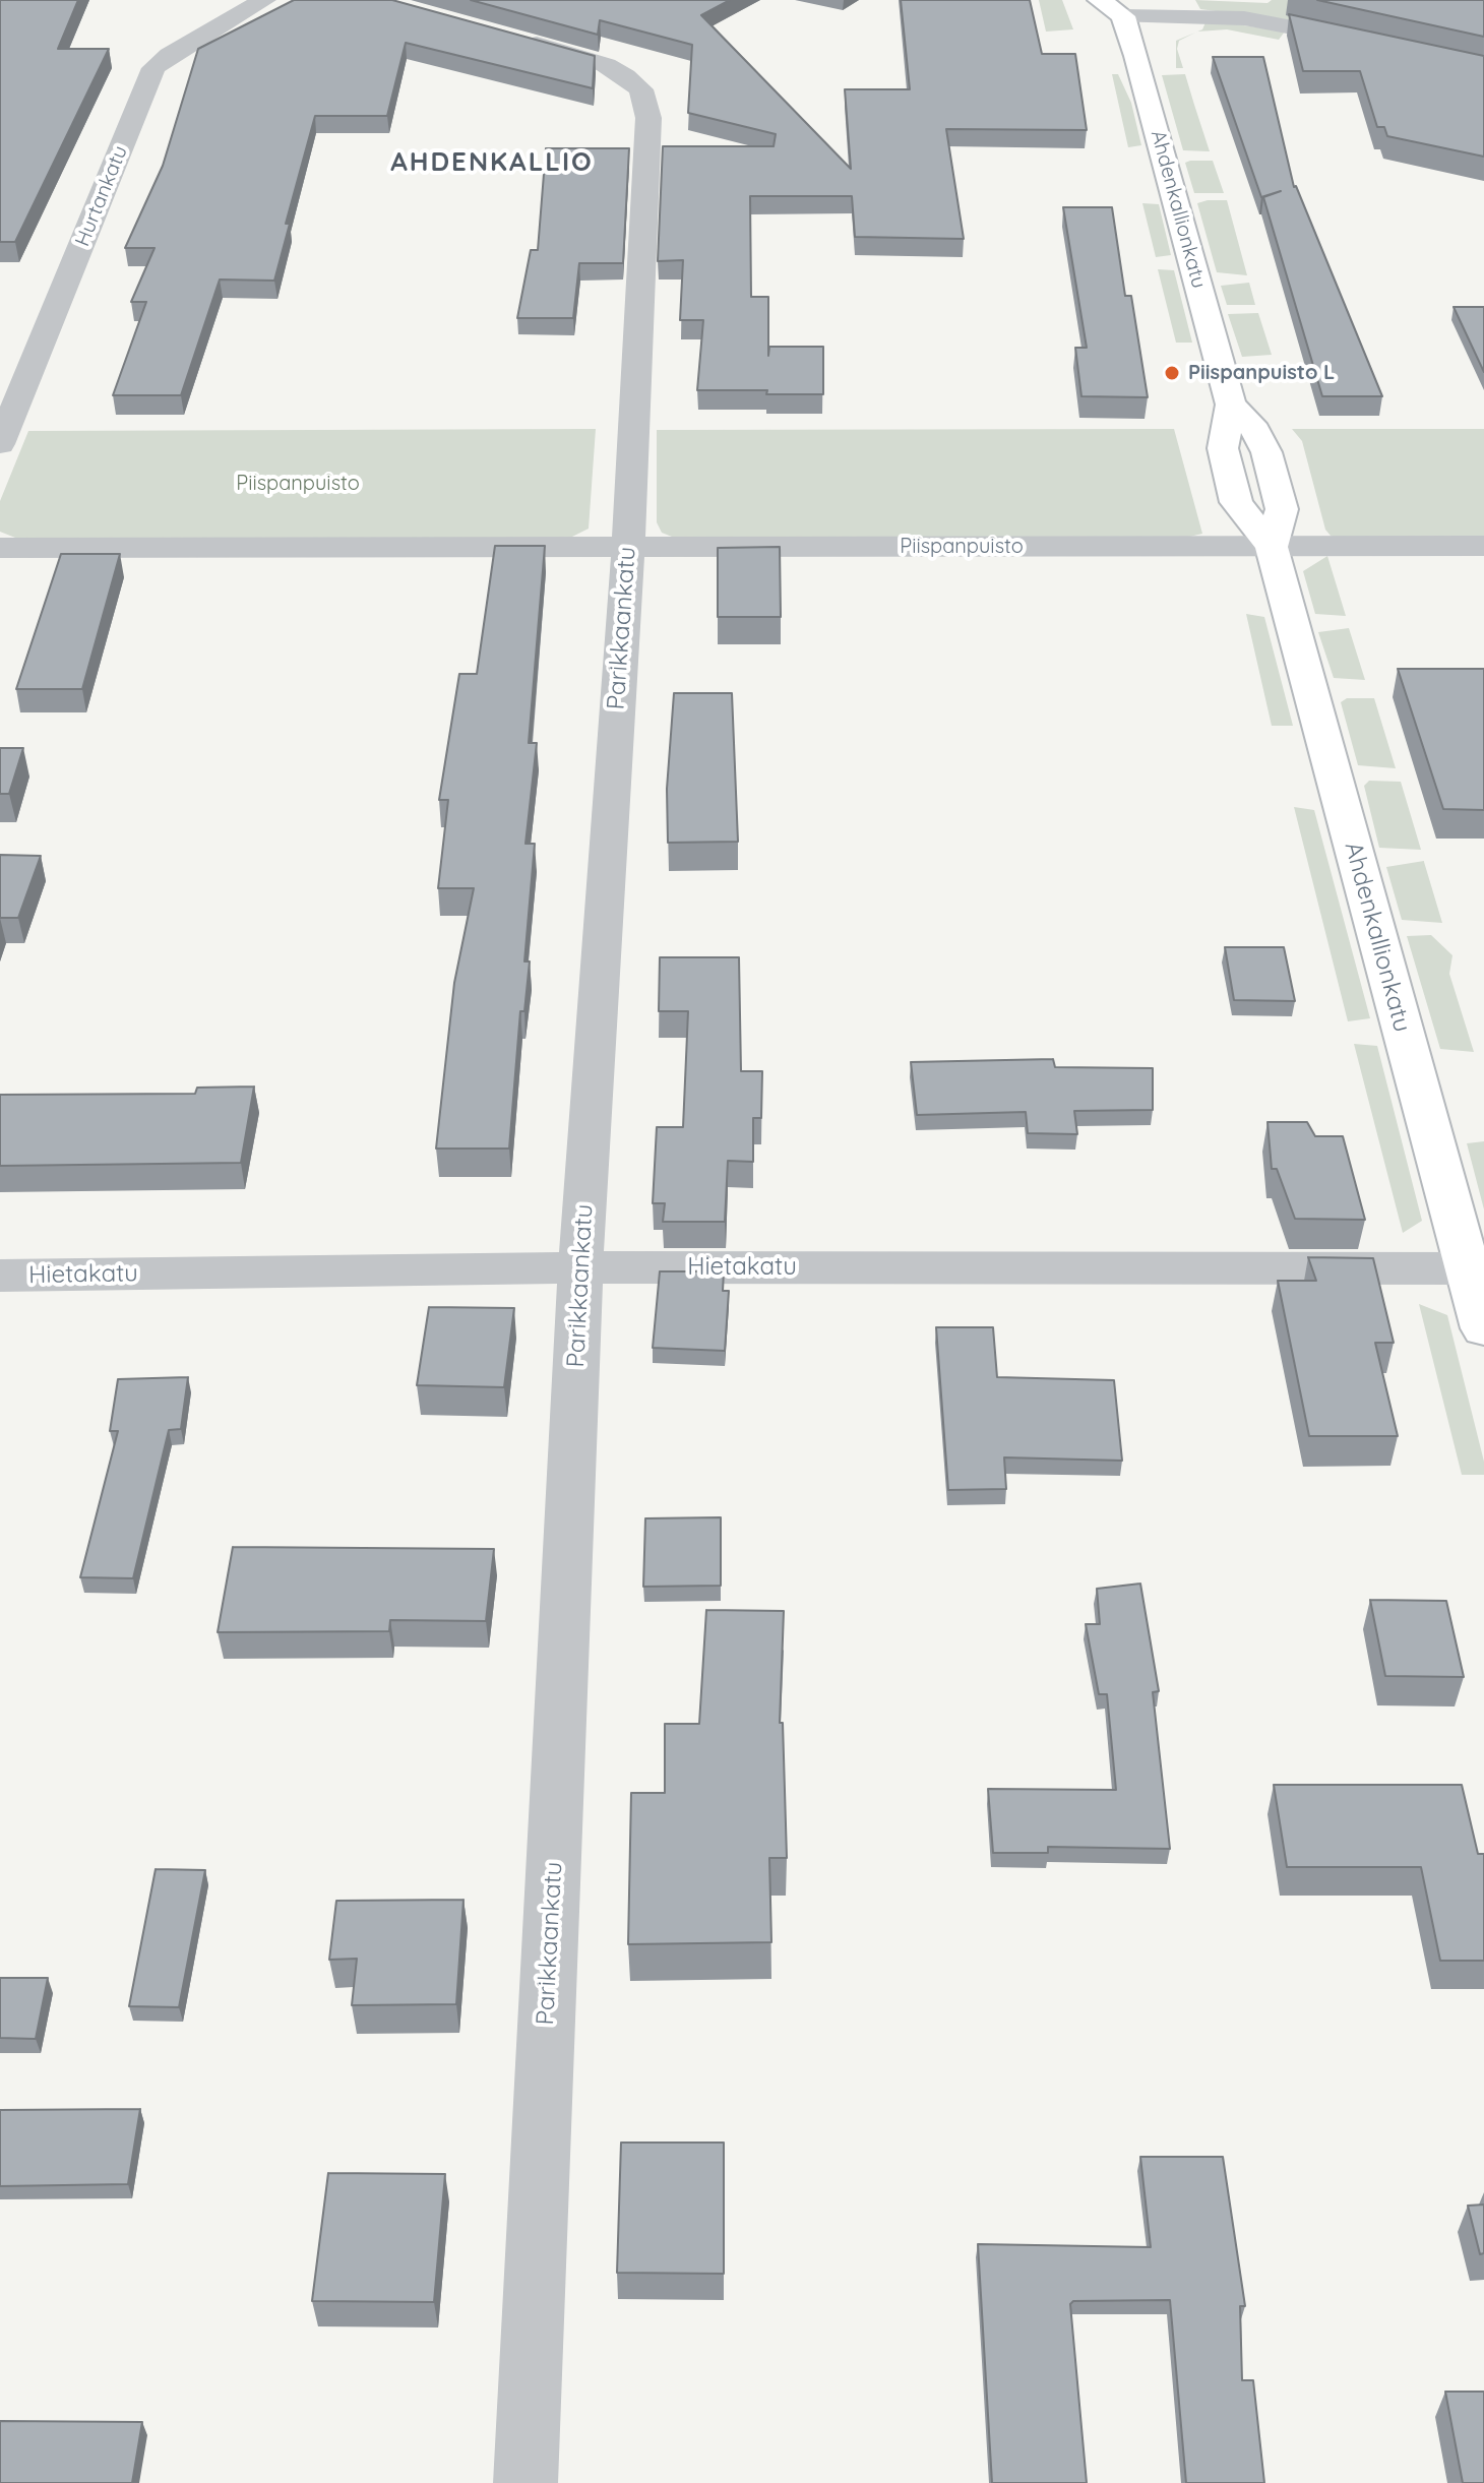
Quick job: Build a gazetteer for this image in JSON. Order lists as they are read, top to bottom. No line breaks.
{"streets":{"street":["Hurtankatu","Ahdenkallionkatu","Piispanpuisto","Parikkaankatu","Hietakatu"]},"crossings":[["Ahdenkallionkatu","Piispanpuisto"],["Ahdenkallionkatu","Hietakatu"],["Piispanpuisto","Parikkaankatu"],["Parikkaankatu","Hietakatu"]],"districts":["AHDENKALLIO"],"parks":["Piispanpuisto"],"places":["Piispanpuisto L"]}
